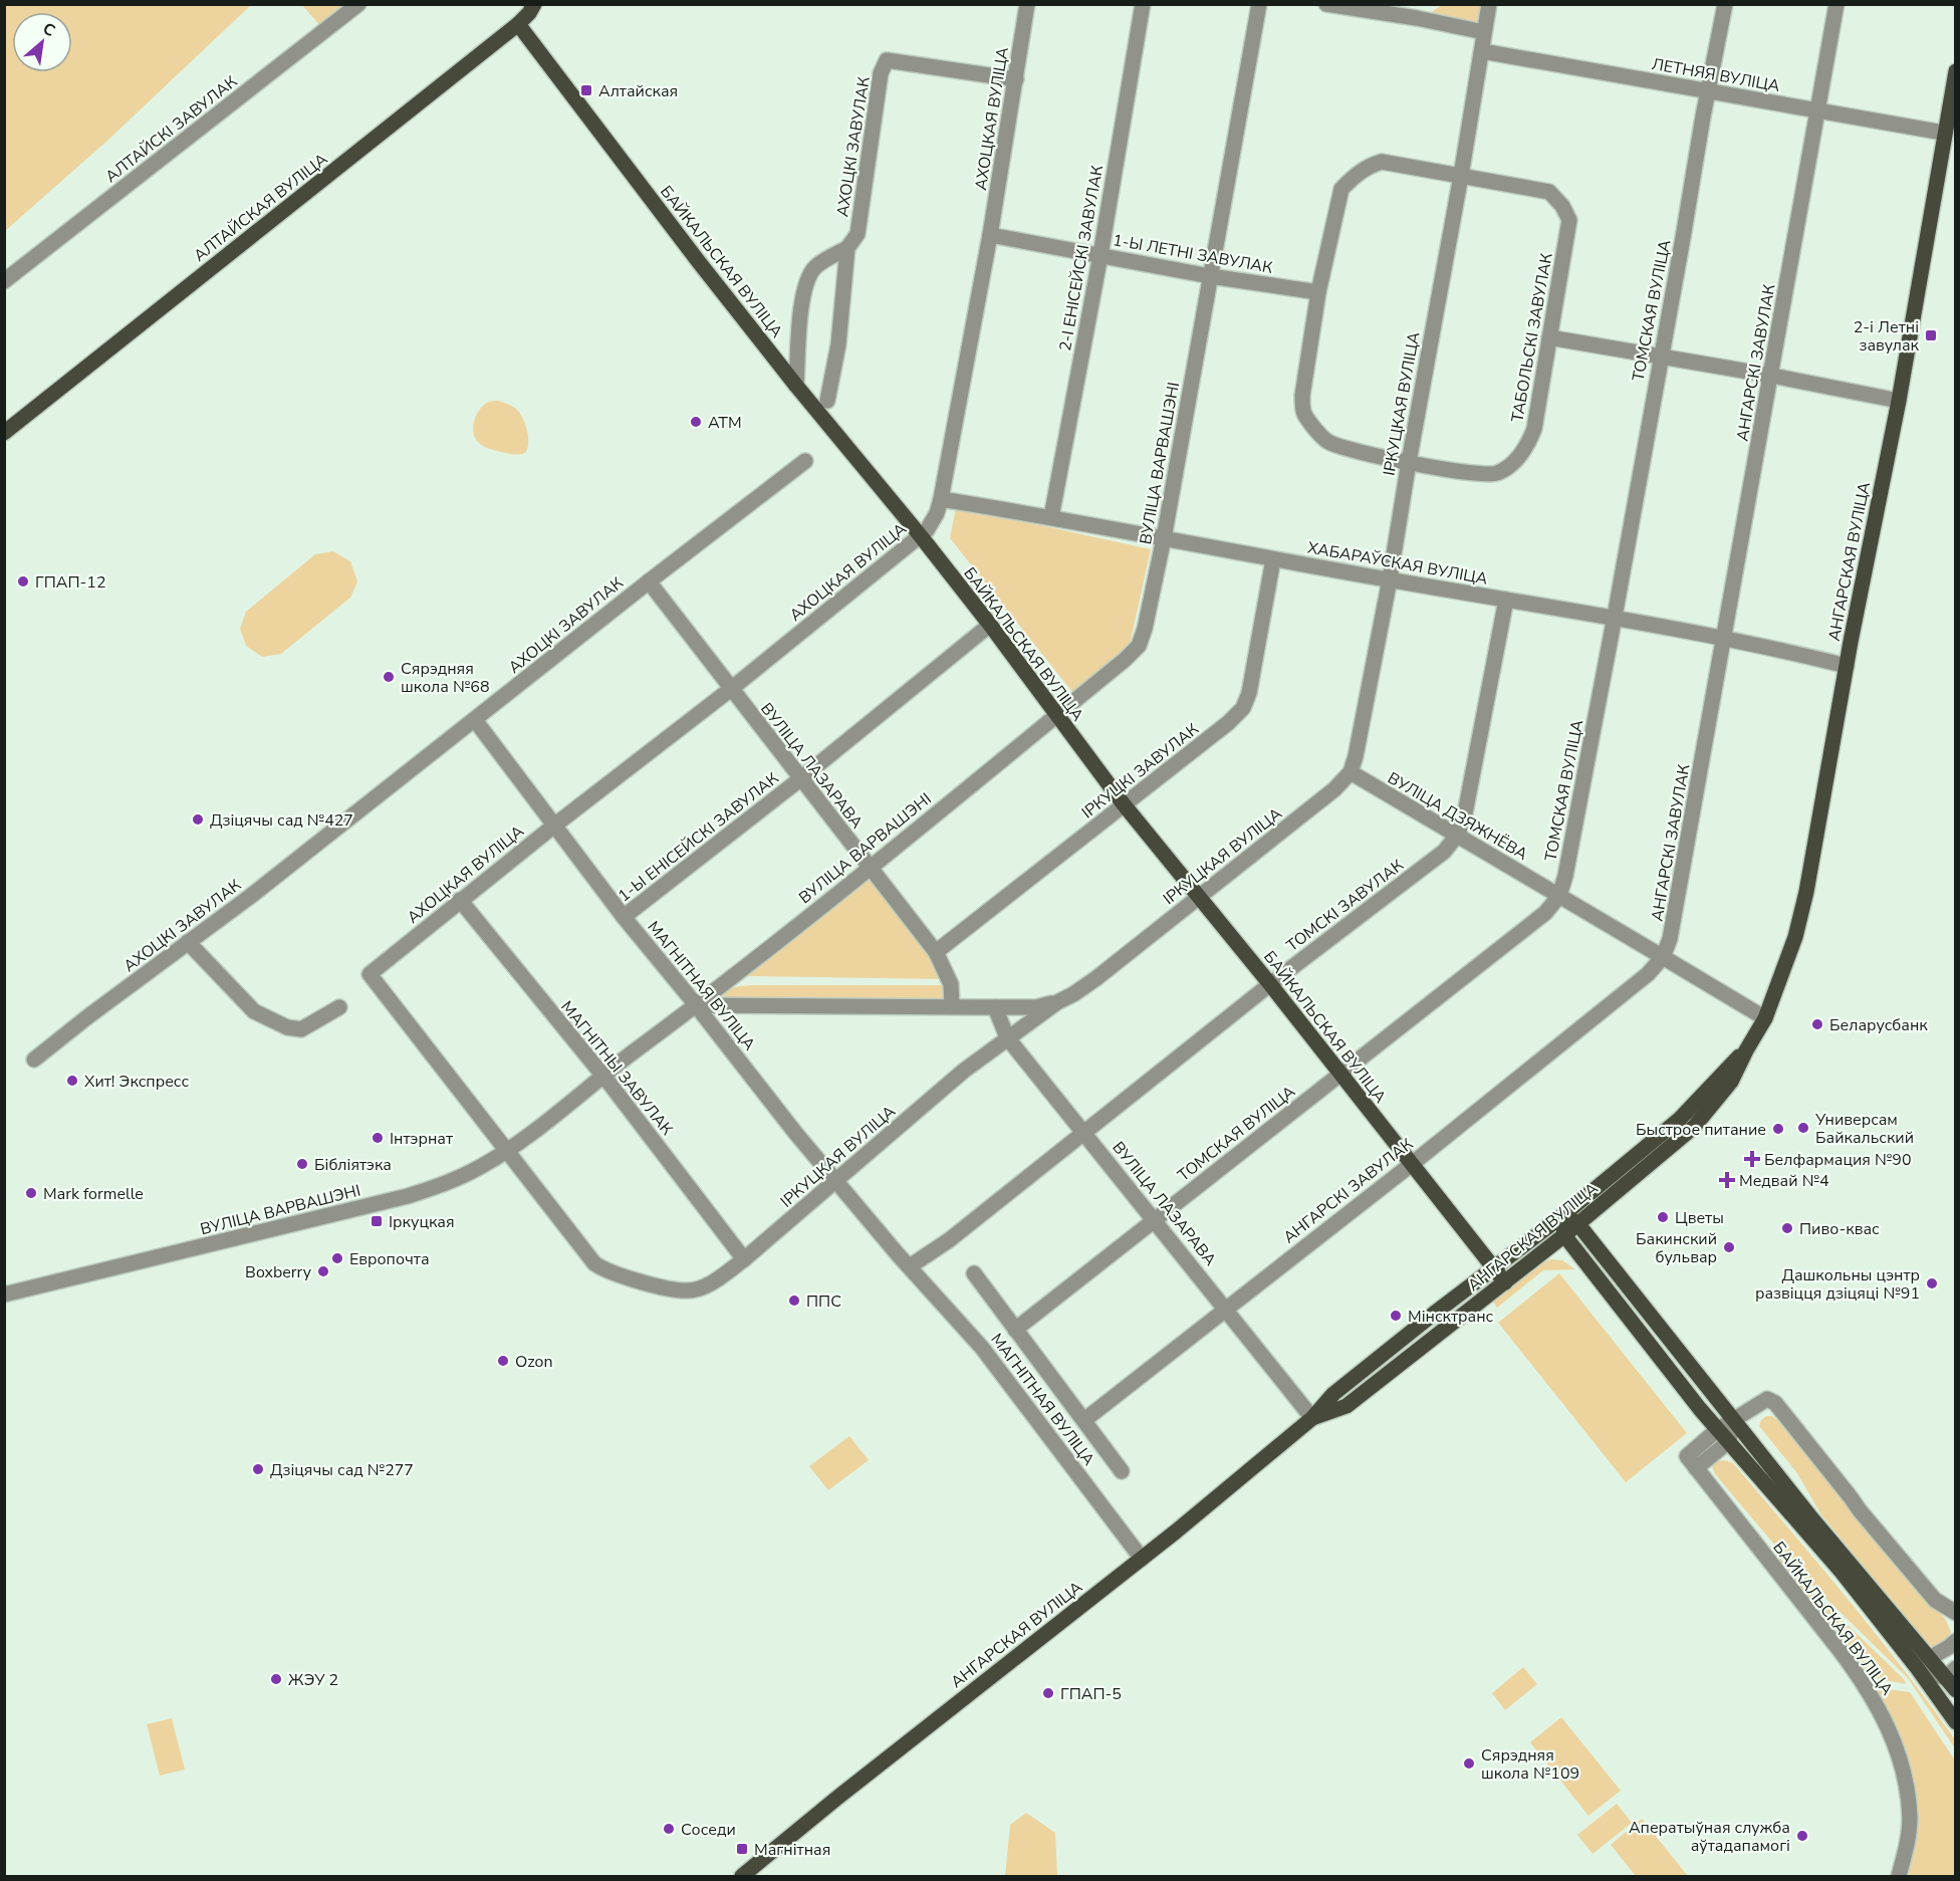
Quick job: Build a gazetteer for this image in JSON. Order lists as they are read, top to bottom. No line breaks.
{"streets":{"main road":["АЛТАЙСКАЯ ВУЛІЦА","БАЙКАЛЬСКАЯ ВУЛІЦА","АНГАРСКАЯ ВУЛІЦА"],"street":["ЛЕТНЯЯ ВУЛІЦА","АХОЦКАЯ ВУЛІЦА","АЛТАЙСКІ ЗАВУЛАК","АХОЦКІ ЗАВУЛАК","1-Ы ЛЕТНІ ЗАВУЛАК","2-І ЕНІСЕЙСКІ ЗАВУЛАК","ТОМСКАЯ ВУЛІЦА","ТАБОЛЬСКІ ЗАВУЛАК","АНГАРСКІ ЗАВУЛАК","ІРКУЦКАЯ ВУЛІЦА","ВУЛІЦА ВАРВАШЭНІ","ХАБАРАЎСКАЯ ВУЛІЦА","ВУЛІЦА ЛАЗАРАВА","ІРКУЦКІ ЗАВУЛАК","ВУЛІЦА ДЗЯЖНЁВА","1-Ы ЕНІСЕЙСКІ ЗАВУЛАК","ТОМСКІ ЗАВУЛАК","МАГНІТНАЯ ВУЛІЦА","МАГНІТНЫ ЗАВУЛАК"]},"crossings":[["ЛЕТНЯЯ ВУЛІЦА","ТОМСКАЯ ВУЛІЦА"],["ЛЕТНЯЯ ВУЛІЦА","АНГАРСКІ ЗАВУЛАК"],["ЛЕТНЯЯ ВУЛІЦА","ІРКУЦКАЯ ВУЛІЦА"],["ЛЕТНЯЯ ВУЛІЦА","АНГАРСКАЯ ВУЛІЦА"],["АХОЦКАЯ ВУЛІЦА","АХОЦКІ ЗАВУЛАК"],["АХОЦКАЯ ВУЛІЦА","1-Ы ЛЕТНІ ЗАВУЛАК"],["АХОЦКАЯ ВУЛІЦА","БАЙКАЛЬСКАЯ ВУЛІЦА"],["АХОЦКАЯ ВУЛІЦА","ІРКУЦКАЯ ВУЛІЦА"],["АХОЦКАЯ ВУЛІЦА","ВУЛІЦА ВАРВАШЭНІ"],["АХОЦКАЯ ВУЛІЦА","ХАБАРАЎСКАЯ ВУЛІЦА"],["АХОЦКАЯ ВУЛІЦА","ВУЛІЦА ЛАЗАРАВА"],["АХОЦКАЯ ВУЛІЦА","МАГНІТНАЯ ВУЛІЦА"],["АХОЦКАЯ ВУЛІЦА","МАГНІТНЫ ЗАВУЛАК"],["АХОЦКІ ЗАВУЛАК","ВУЛІЦА ЛАЗАРАВА"],["АХОЦКІ ЗАВУЛАК","МАГНІТНАЯ ВУЛІЦА"],["АЛТАЙСКАЯ ВУЛІЦА","БАЙКАЛЬСКАЯ ВУЛІЦА"],["1-Ы ЛЕТНІ ЗАВУЛАК","2-І ЕНІСЕЙСКІ ЗАВУЛАК"],["1-Ы ЛЕТНІ ЗАВУЛАК","ТАБОЛЬСКІ ЗАВУЛАК"],["1-Ы ЛЕТНІ ЗАВУЛАК","ВУЛІЦА ВАРВАШЭНІ"],["2-І ЕНІСЕЙСКІ ЗАВУЛАК","ХАБАРАЎСКАЯ ВУЛІЦА"],["БАЙКАЛЬСКАЯ ВУЛІЦА","ТОМСКАЯ ВУЛІЦА"],["БАЙКАЛЬСКАЯ ВУЛІЦА","АНГАРСКІ ЗАВУЛАК"],["БАЙКАЛЬСКАЯ ВУЛІЦА","ІРКУЦКАЯ ВУЛІЦА"],["БАЙКАЛЬСКАЯ ВУЛІЦА","ВУЛІЦА ВАРВАШЭНІ"],["БАЙКАЛЬСКАЯ ВУЛІЦА","АНГАРСКАЯ ВУЛІЦА"],["БАЙКАЛЬСКАЯ ВУЛІЦА","ІРКУЦКІ ЗАВУЛАК"],["БАЙКАЛЬСКАЯ ВУЛІЦА","1-Ы ЕНІСЕЙСКІ ЗАВУЛАК"],["БАЙКАЛЬСКАЯ ВУЛІЦА","ТОМСКІ ЗАВУЛАК"],["ТОМСКАЯ ВУЛІЦА","ХАБАРАЎСКАЯ ВУЛІЦА"],["ТОМСКАЯ ВУЛІЦА","ВУЛІЦА ЛАЗАРАВА"],["ТОМСКАЯ ВУЛІЦА","ВУЛІЦА ДЗЯЖНЁВА"],["ТОМСКАЯ ВУЛІЦА","МАГНІТНАЯ ВУЛІЦА"],["ТАБОЛЬСКІ ЗАВУЛАК","ІРКУЦКАЯ ВУЛІЦА"],["АНГАРСКІ ЗАВУЛАК","ХАБАРАЎСКАЯ ВУЛІЦА"],["АНГАРСКІ ЗАВУЛАК","ВУЛІЦА ЛАЗАРАВА"],["АНГАРСКІ ЗАВУЛАК","ВУЛІЦА ДЗЯЖНЁВА"],["АНГАРСКІ ЗАВУЛАК","МАГНІТНАЯ ВУЛІЦА"],["ІРКУЦКАЯ ВУЛІЦА","ВУЛІЦА ВАРВАШЭНІ"],["ІРКУЦКАЯ ВУЛІЦА","ХАБАРАЎСКАЯ ВУЛІЦА"],["ІРКУЦКАЯ ВУЛІЦА","ВУЛІЦА ЛАЗАРАВА"],["ІРКУЦКАЯ ВУЛІЦА","ВУЛІЦА ДЗЯЖНЁВА"],["ІРКУЦКАЯ ВУЛІЦА","МАГНІТНАЯ ВУЛІЦА"],["ІРКУЦКАЯ ВУЛІЦА","МАГНІТНЫ ЗАВУЛАК"],["ВУЛІЦА ВАРВАШЭНІ","ХАБАРАЎСКАЯ ВУЛІЦА"],["ВУЛІЦА ВАРВАШЭНІ","ВУЛІЦА ЛАЗАРАВА"],["ВУЛІЦА ВАРВАШЭНІ","МАГНІТНАЯ ВУЛІЦА"],["ВУЛІЦА ВАРВАШЭНІ","МАГНІТНЫ ЗАВУЛАК"],["АНГАРСКАЯ ВУЛІЦА","ХАБАРАЎСКАЯ ВУЛІЦА"],["АНГАРСКАЯ ВУЛІЦА","ВУЛІЦА ЛАЗАРАВА"],["АНГАРСКАЯ ВУЛІЦА","ВУЛІЦА ДЗЯЖНЁВА"],["АНГАРСКАЯ ВУЛІЦА","МАГНІТНАЯ ВУЛІЦА"],["ХАБАРАЎСКАЯ ВУЛІЦА","ІРКУЦКІ ЗАВУЛАК"],["ХАБАРАЎСКАЯ ВУЛІЦА","ТОМСКІ ЗАВУЛАК"],["ВУЛІЦА ЛАЗАРАВА","ІРКУЦКІ ЗАВУЛАК"],["ВУЛІЦА ЛАЗАРАВА","1-Ы ЕНІСЕЙСКІ ЗАВУЛАК"],["ВУЛІЦА ЛАЗАРАВА","ТОМСКІ ЗАВУЛАК"],["ВУЛІЦА ДЗЯЖНЁВА","ТОМСКІ ЗАВУЛАК"],["1-Ы ЕНІСЕЙСКІ ЗАВУЛАК","МАГНІТНАЯ ВУЛІЦА"],["ТОМСКІ ЗАВУЛАК","МАГНІТНАЯ ВУЛІЦА"]],"places":{"transit":["Алтайская","2-і Летні завулак","Іркуцкая","Магнітная"],"other":["АТМ","ГПАП-12","Сярэдняя школа №68","Дзіцячы сад №427","Беларусбанк","Хит! Экспресс","Универсам Байкальский","Быстрое питание","Інтэрнат","Бібліятэка","Mark formelle","Цветы","Пиво-квас","Бакинский бульвар","Европочта","Boxberry","Дашкольны цэнтр развіцця дзіцяці №91","ППС","Мінсктранс","Ozon","Дзіцячы сад №277","ЖЭУ 2","ГПАП-5","Сярэдняя школа №109","Соседи","Аператыўная служба аўтадапамогі"],"health":["Белфармация №90","Медвай №4"]},"north":"top right"}
